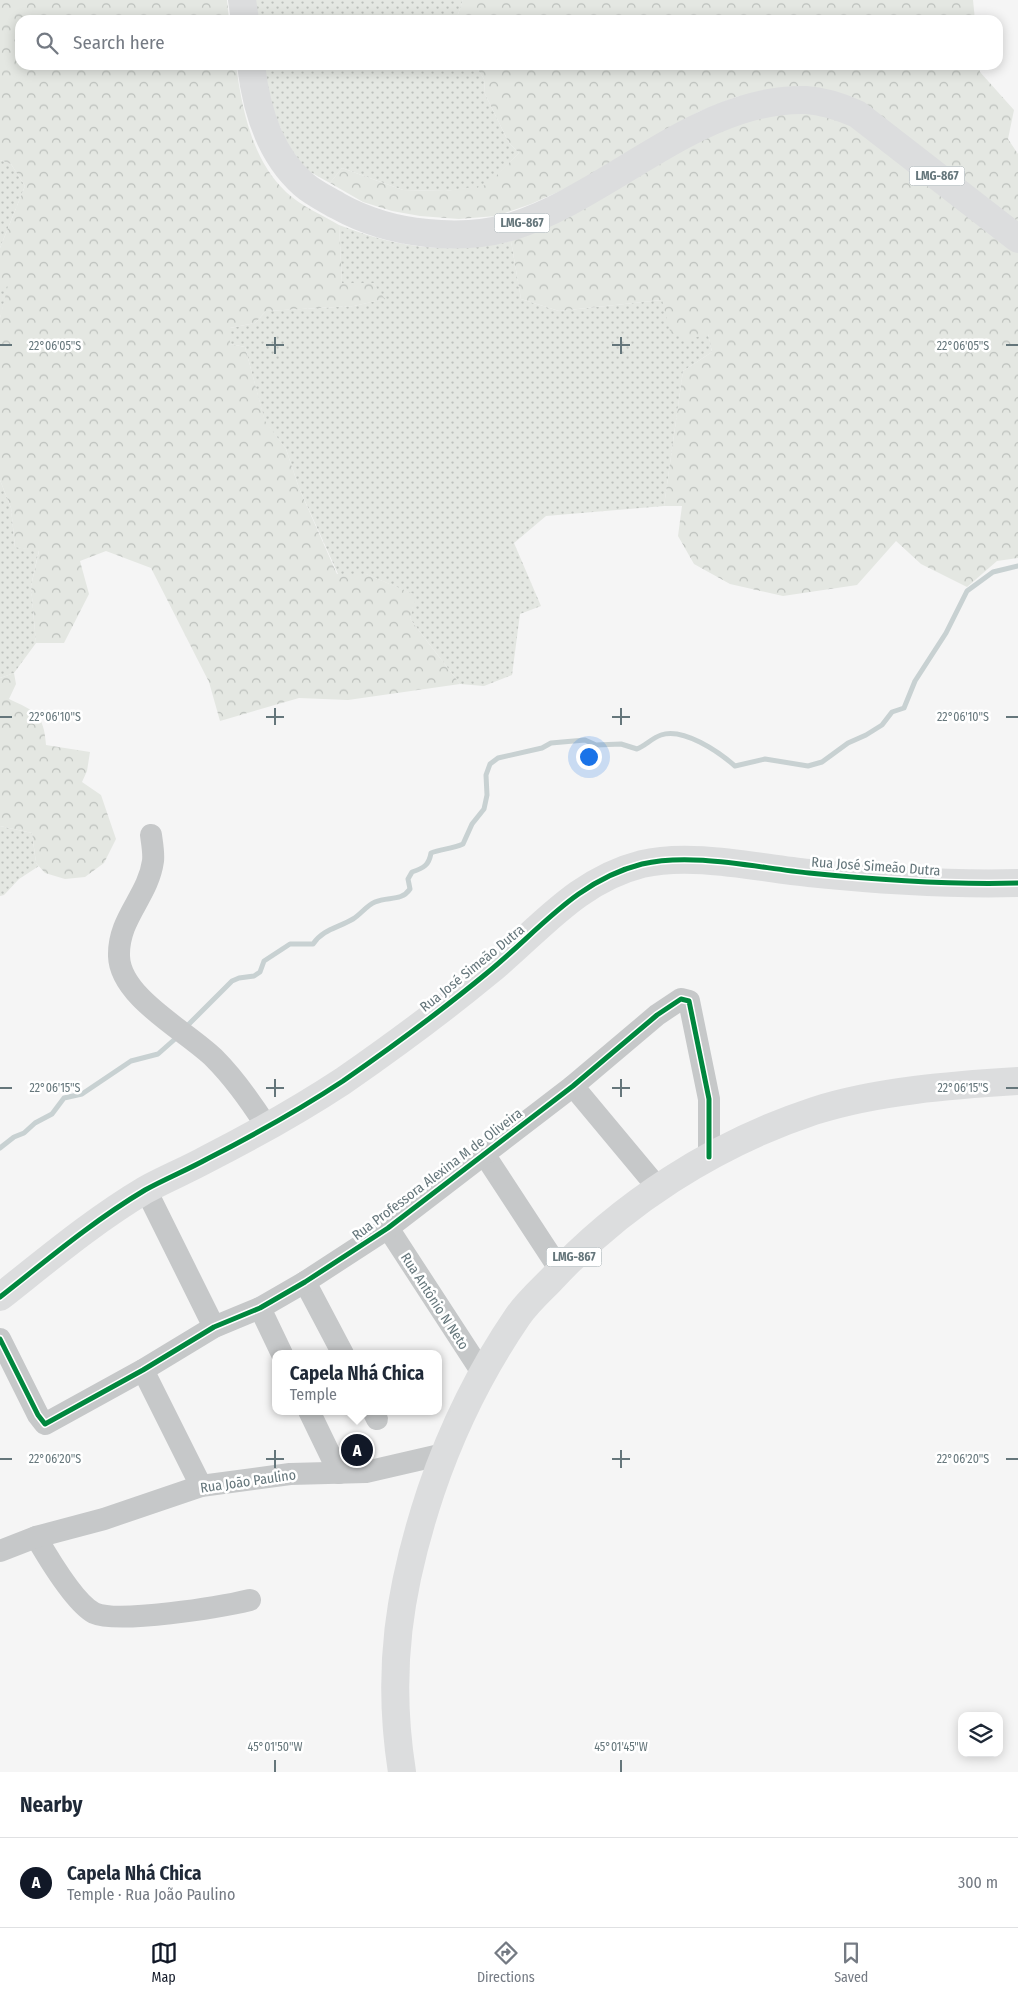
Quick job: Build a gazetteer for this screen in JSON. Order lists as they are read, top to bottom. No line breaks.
{"streets":{"main road":["LMG-867","Rua José Simeão Dutra"],"street":["Rua Professora Alexina M de Oliveira","Rua Antônio N Neto","Rua João Paulino"]},"crossings":[["LMG-867","Rua Professora Alexina M de Oliveira"],["LMG-867","Rua Antônio N Neto"],["LMG-867","Rua João Paulino"],["Rua Professora Alexina M de Oliveira","Rua Antônio N Neto"]],"page":{"search":"Search here","popup":["Capela Nhá Chica","Temple"],"pins":"A","heading":"Nearby","list":[{"mark":"A","name":"Capela Nhá Chica","note":"Temple · Rua João Paulino","value":"300 m"}],"nav":["Map","Directions","Saved"]},"coordinates":["22°06'05\"S","22°06'10\"S","22°06'15\"S","22°06'20\"S","45°01'50\"W","45°01'45\"W"]}
